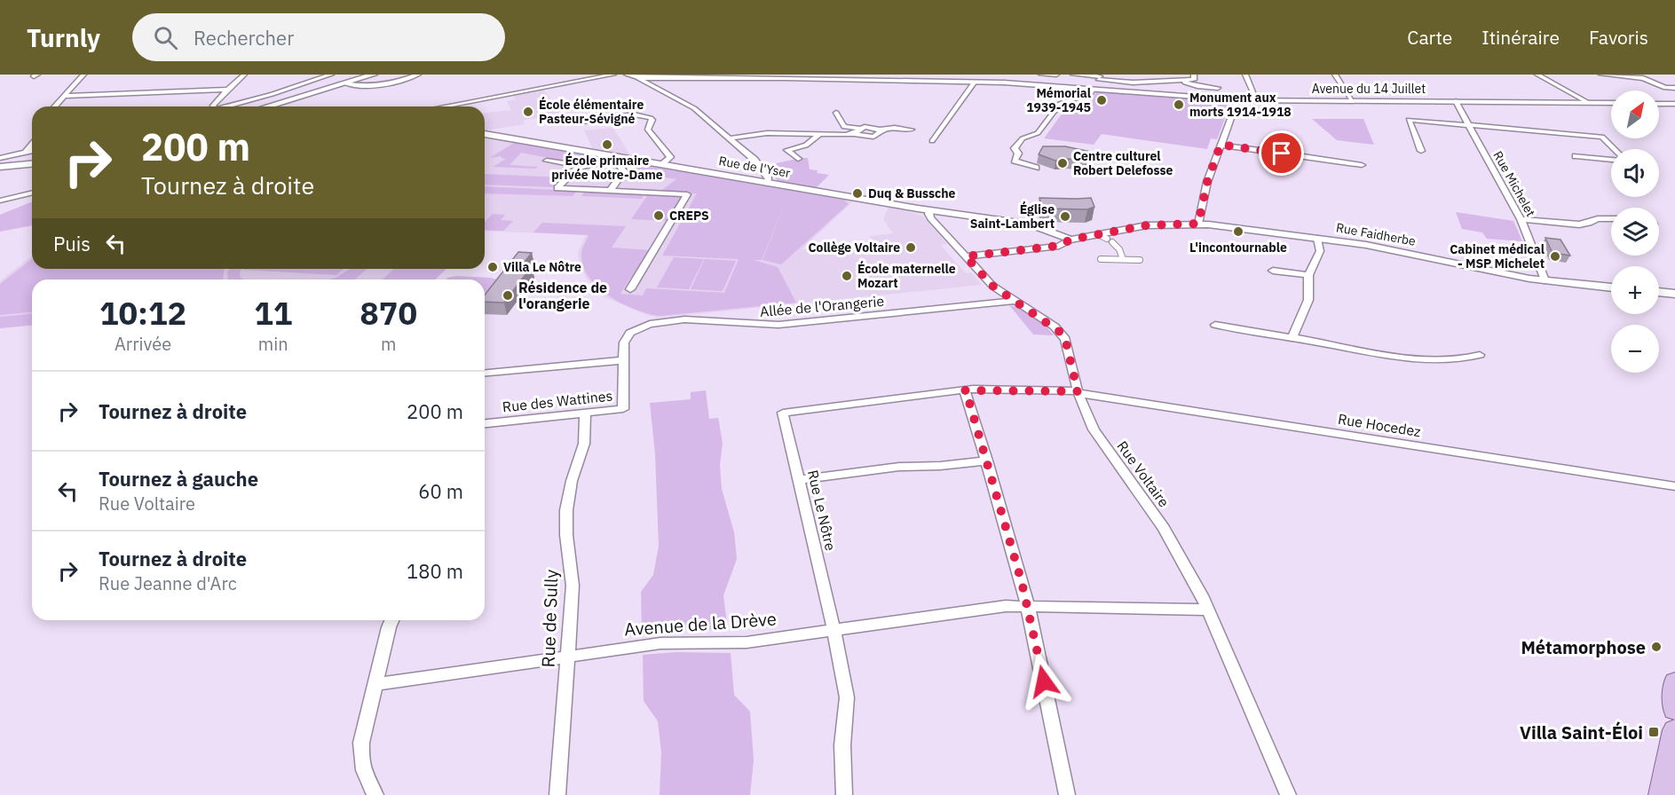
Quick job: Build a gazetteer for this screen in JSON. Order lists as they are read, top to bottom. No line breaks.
{"streets":{"street":["Avenue du 14 Juillet","Rue de l'Yser","Rue Michelet","Rue Faidherbe","Allée de l'Orangerie","Rue des Wattines","Rue Hocedez","Rue Voltaire","Rue Le Nôtre","Rue de Sully","Avenue de la Drève"]},"crossings":[["Avenue du 14 Juillet","Rue Michelet"],["Rue de l'Yser","Rue Faidherbe"],["Rue de l'Yser","Rue Voltaire"],["Rue Michelet","Rue Faidherbe"],["Allée de l'Orangerie","Rue des Wattines"],["Allée de l'Orangerie","Rue Voltaire"],["Rue des Wattines","Rue de Sully"],["Rue Hocedez","Rue Voltaire"],["Rue Hocedez","Rue Le Nôtre"],["Rue Voltaire","Avenue de la Drève"],["Rue Le Nôtre","Avenue de la Drève"],["Rue de Sully","Avenue de la Drève"]],"places":{"other":["Mémorial 1939-1945","Monument aux morts 1914-1918","École élémentaire Pasteur-Sévigné","École primaire privée Notre-Dame","Centre culturel Robert Delefosse","Duq & Bussche","CREPS","Église Saint-Lambert","L'incontournable","Collège Voltaire","Cabinet médical - MSP Michelet","Villa Le Nôtre","École maternelle Mozart","Résidence de l'orangerie","Métamorphose"],"transit":["Villa Saint-Éloi"]},"north":"top right","page":{"header":"Turnly","search":"Rechercher","nav":["Carte","Itinéraire","Favoris"],"map_buttons":["+","−"],"turn":["200 m","Tournez à droite"],"then":"Puis","eta":["10:12","Arrivée","11","min","870","m"],"list":[{"name":"Tournez à droite","value":"200 m"},{"name":"Tournez à gauche","note":"Rue Voltaire","value":"60 m"},{"name":"Tournez à droite","note":"Rue Jeanne d'Arc","value":"180 m"}]}}
